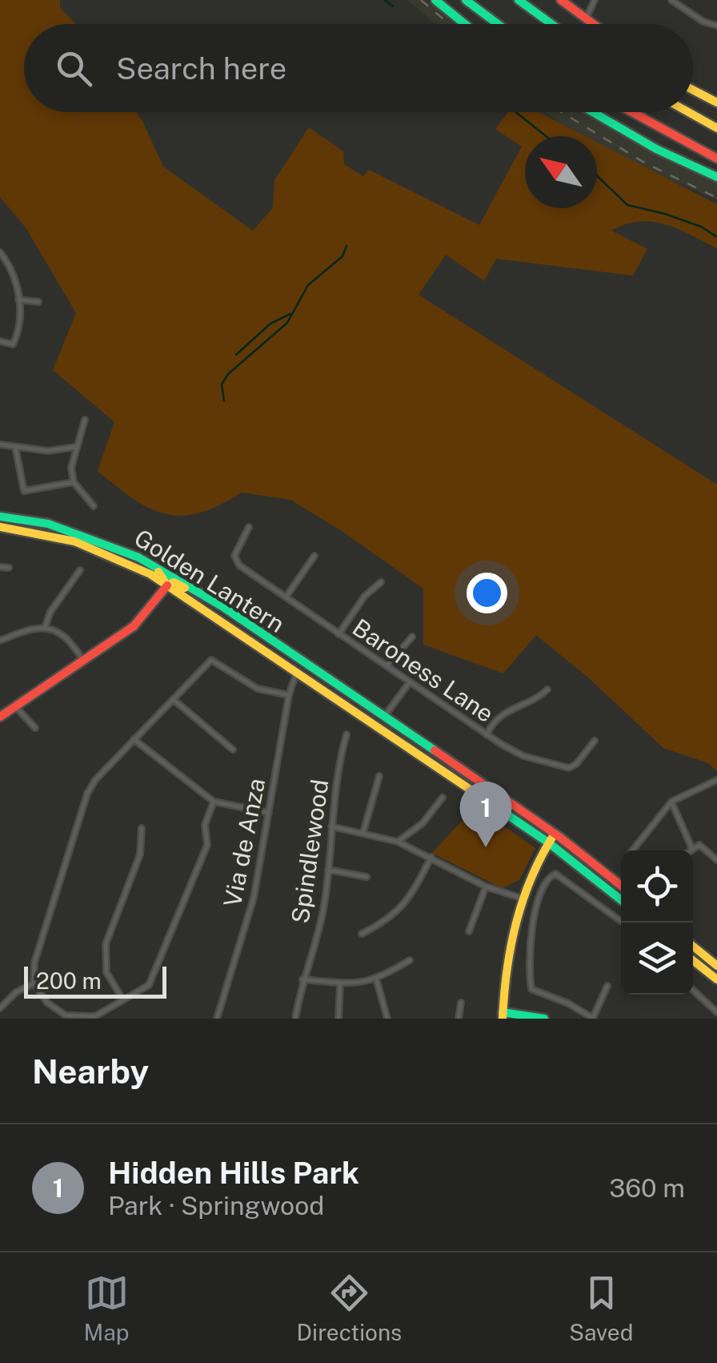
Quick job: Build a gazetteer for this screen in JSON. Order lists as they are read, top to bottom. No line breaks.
{"streets":{"main road":["Golden Lantern"],"street":["Baroness Lane","Via de Anza","Spindlewood"]},"crossings":[["Golden Lantern","Via de Anza"]],"scale_bar":"200 m","north":"top left","page":{"search":"Search here","pins":"1","scale":"200 m","heading":"Nearby","list":[{"mark":"1","name":"Hidden Hills Park","note":"Park · Springwood","value":"360 m"}],"nav":["Map","Directions","Saved"]}}
